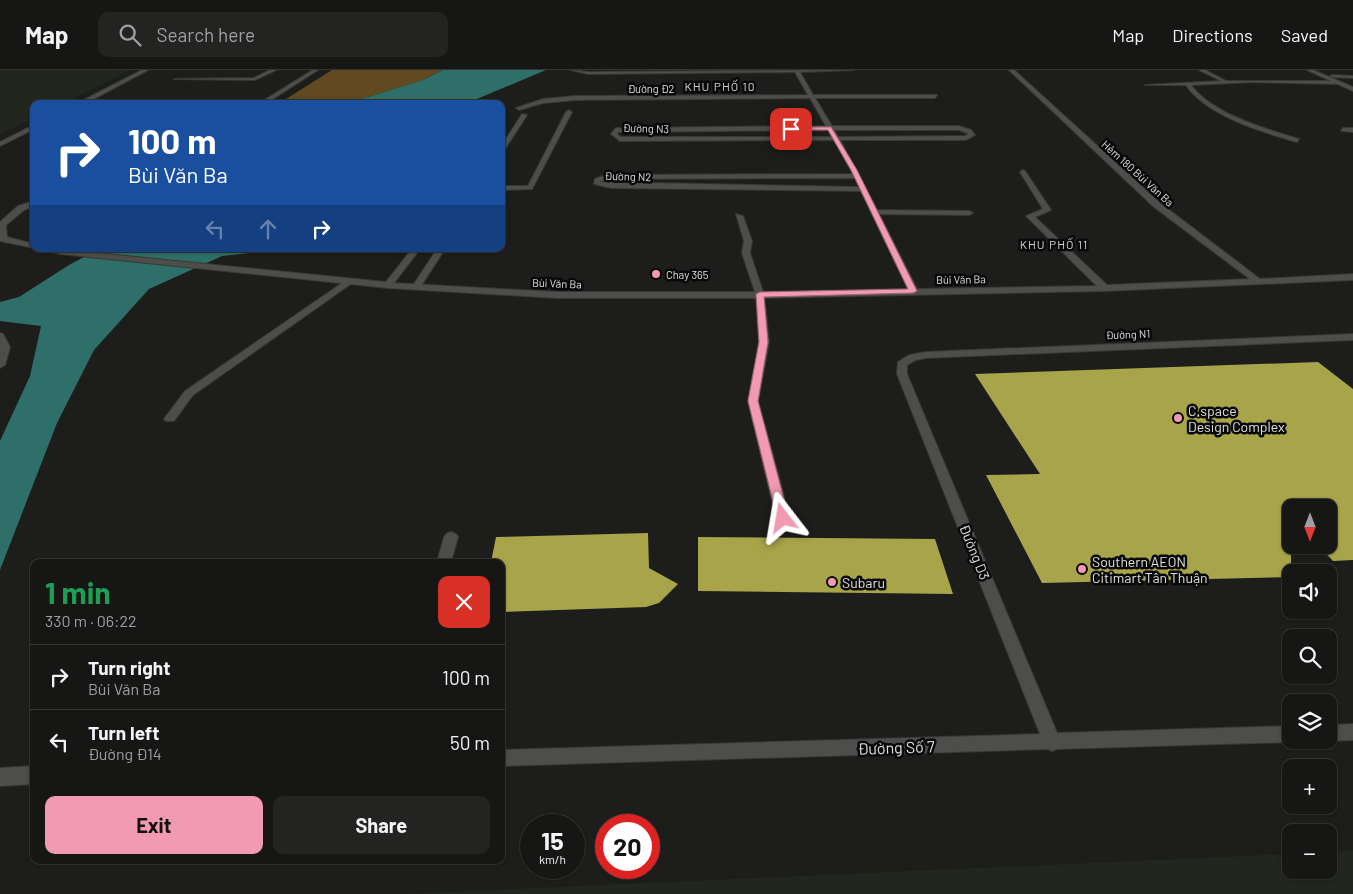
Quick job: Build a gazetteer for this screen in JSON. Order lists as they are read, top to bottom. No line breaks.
{"streets":{"street":["Đường Đ2","Đường N3","Hẻm 180 Bùi Văn Ba","Đường N2","Bùi Văn Ba","Đường N1","Đường D3","Đường Số 7"]},"crossings":[["Hẻm 180 Bùi Văn Ba","Bùi Văn Ba"],["Đường N1","Đường D3"],["Đường D3","Đường Số 7"]],"districts":["KHU PHỐ 10","KHU PHỐ 11"],"places":["Chay 365","C.space Design Complex","Southern AEON Citimart Tân Thuận","Subaru"],"north":"bottom","page":{"header":"Map","search":"Search here","nav":["Map","Directions","Saved"],"turn":["100 m","Bùi Văn Ba"],"map_buttons":["+","−"],"heading":["1 min","330 m · 06:22"],"list":[{"name":"Turn right","note":"Bùi Văn Ba","value":"100 m"},{"name":"Turn left","note":"Đường Đ14","value":"50 m"}],"buttons":["Exit","Share"],"speed":"15 km/h","limit":"20"}}
